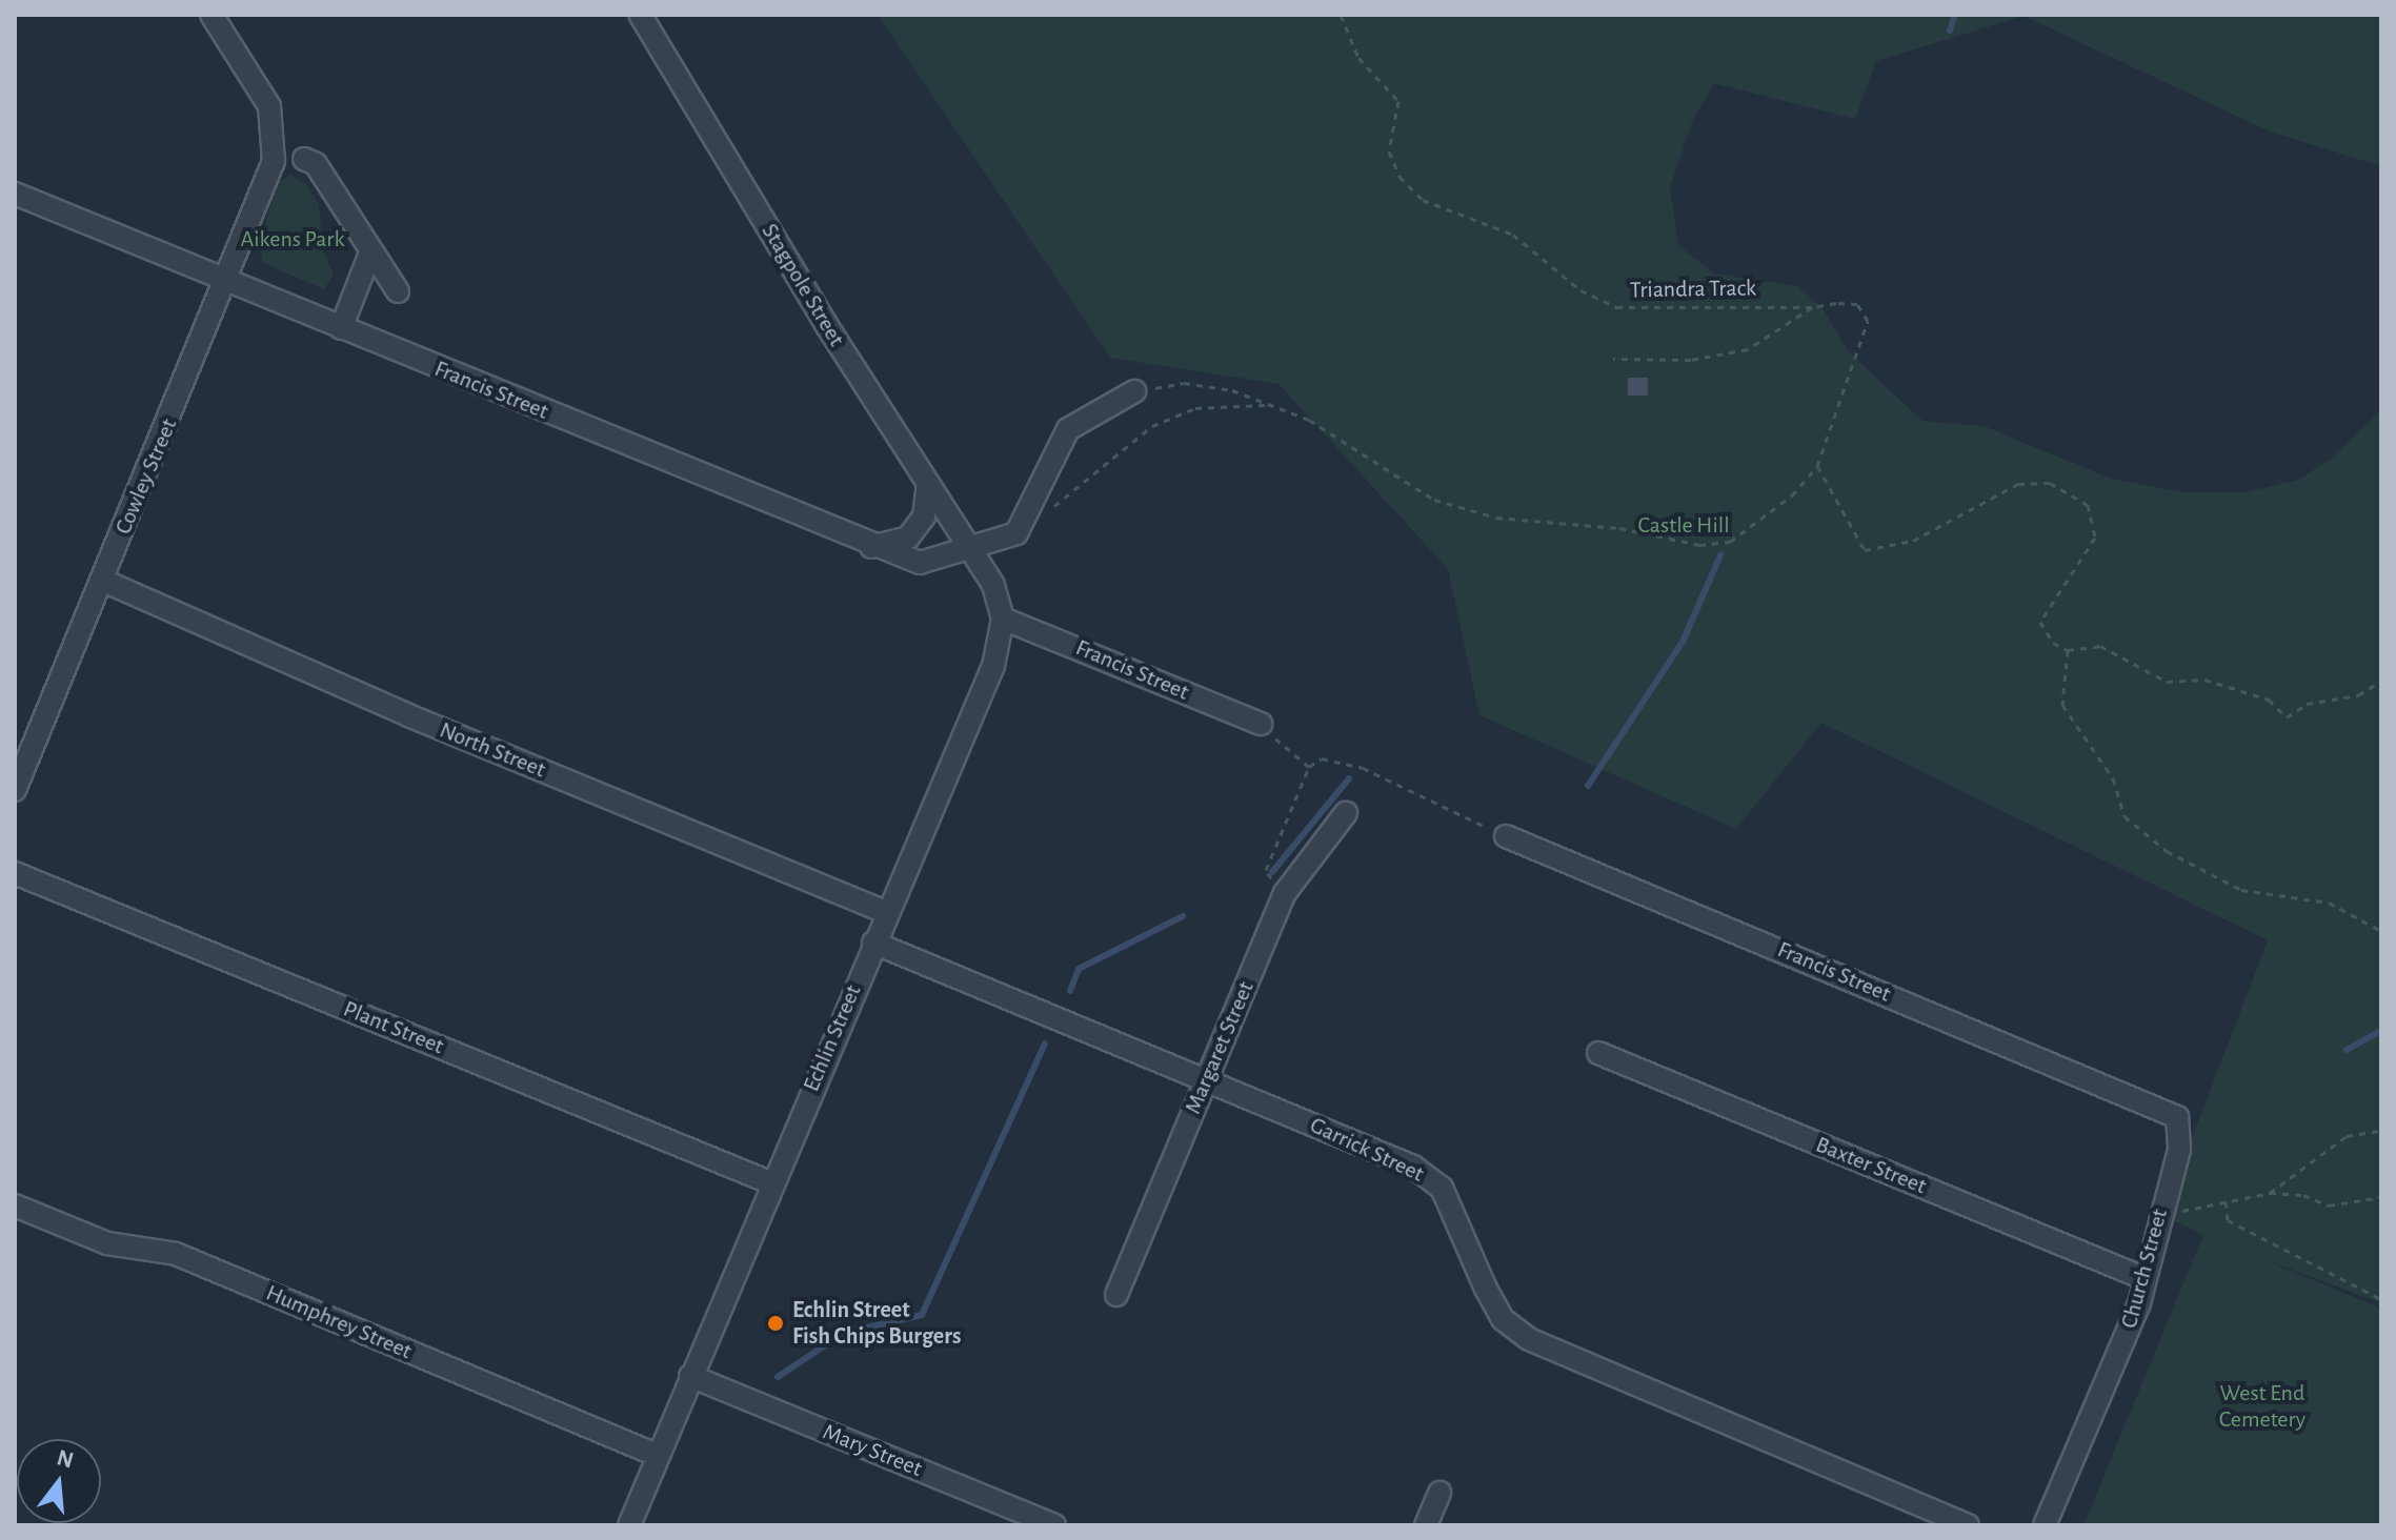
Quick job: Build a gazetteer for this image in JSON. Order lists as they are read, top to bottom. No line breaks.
{"streets":{"street":["Stagpole Street","Francis Street","Cowley Street","North Street","Plant Street","Echlin Street","Margaret Street","Garrick Street","Baxter Street","Church Street","Humphrey Street","Mary Street"],"path":["Triandra Track"]},"crossings":[["Stagpole Street","Francis Street"],["Stagpole Street","Echlin Street"],["Francis Street","Cowley Street"],["Francis Street","Echlin Street"],["Francis Street","Church Street"],["Cowley Street","North Street"],["North Street","Echlin Street"],["Plant Street","Echlin Street"],["Echlin Street","Garrick Street"],["Echlin Street","Humphrey Street"],["Echlin Street","Mary Street"],["Margaret Street","Garrick Street"],["Baxter Street","Church Street"]],"parks":["Aikens Park","Castle Hill","West End Cemetery"],"places":["Echlin Street Fish Chips Burgers"],"north":"top"}
